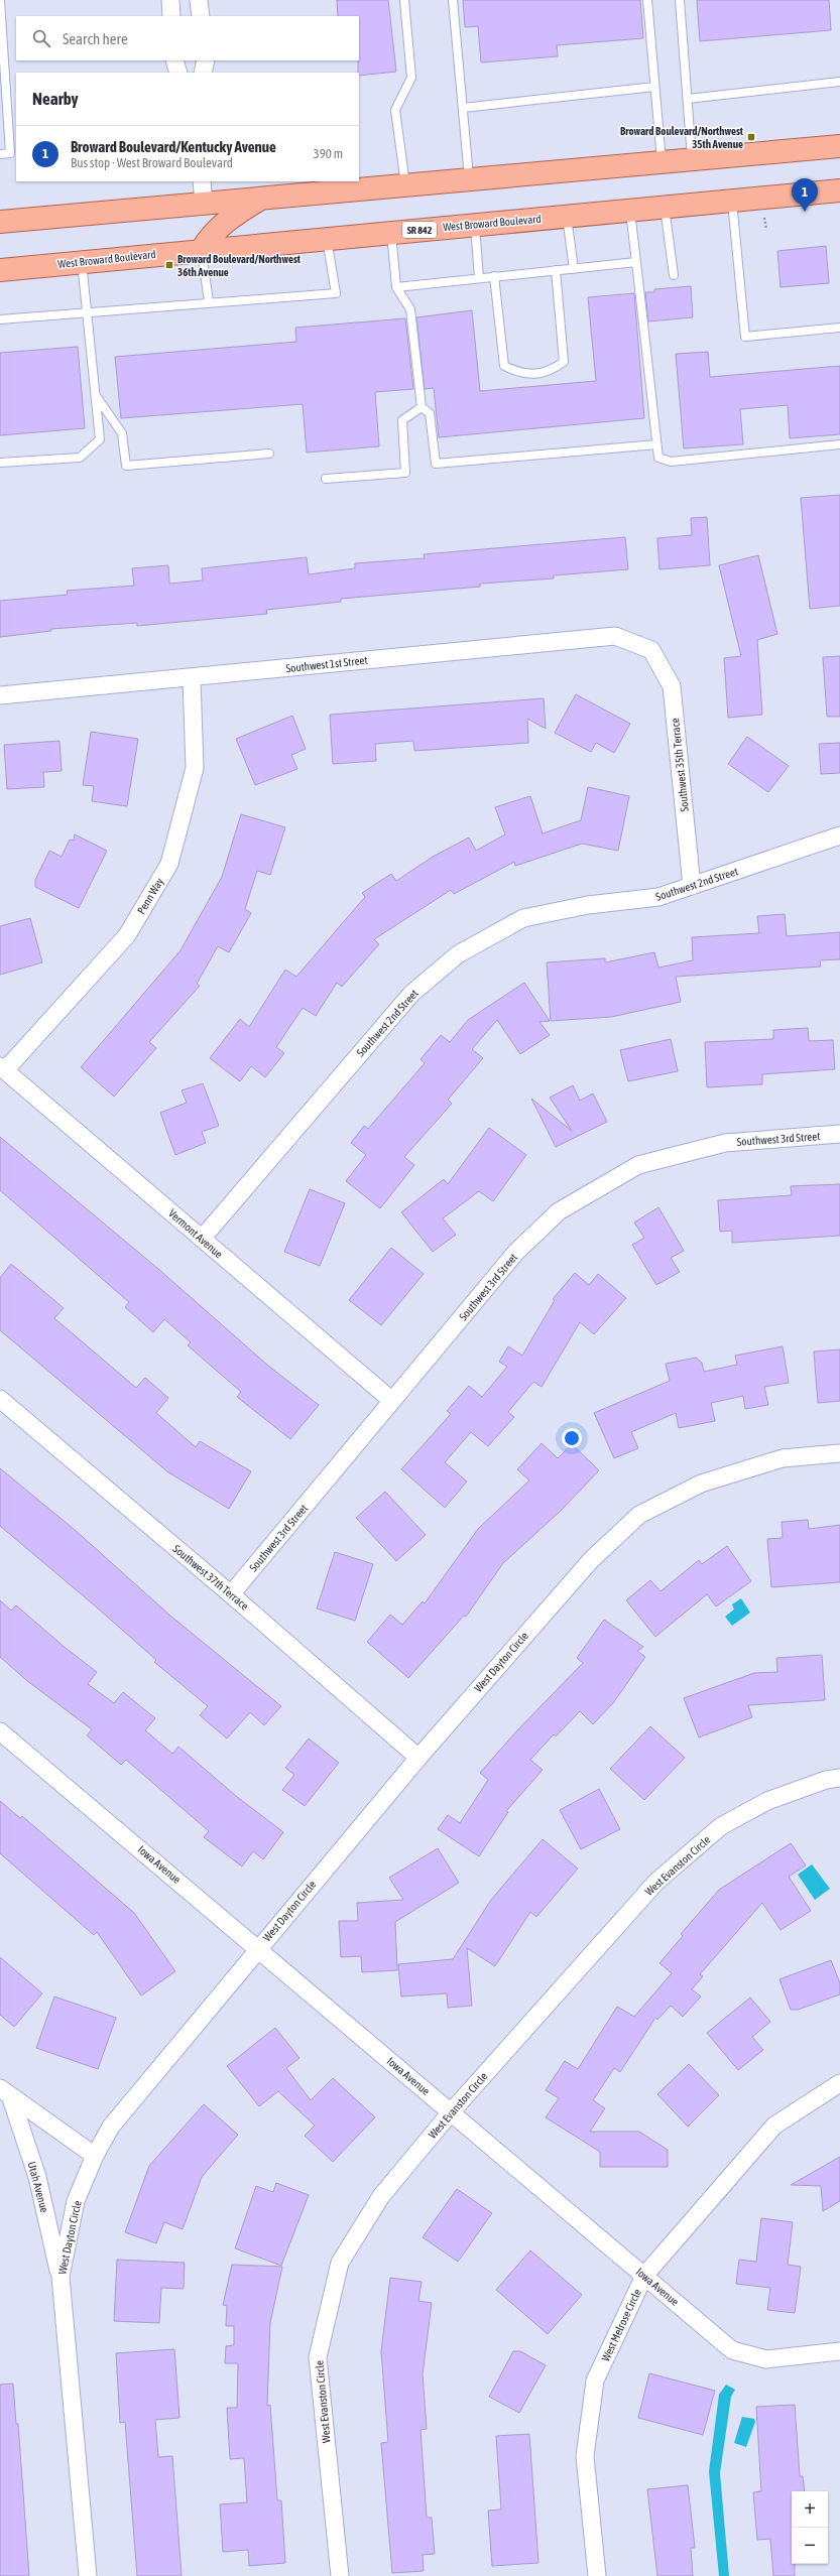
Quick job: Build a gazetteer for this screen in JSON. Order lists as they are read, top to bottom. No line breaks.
{"streets":{"main road":["West Broward Boulevard","SR 842"],"street":["Southwest 1st Street","Southwest 35th Terrace","Southwest 2nd Street","Penn Way","Southwest 3rd Street","Vermont Avenue","Southwest 37th Terrace","West Dayton Circle","Iowa Avenue","West Evanston Circle","Utah Avenue","West Melrose Circle"]},"crossings":[["Southwest 1st Street","Southwest 35th Terrace"],["Southwest 1st Street","Penn Way"],["Southwest 35th Terrace","Southwest 2nd Street"],["Southwest 2nd Street","Vermont Avenue"],["Penn Way","Vermont Avenue"],["Southwest 3rd Street","Vermont Avenue"],["Southwest 3rd Street","Southwest 37th Terrace"],["Southwest 37th Terrace","West Dayton Circle"],["West Dayton Circle","Iowa Avenue"],["West Dayton Circle","Utah Avenue"],["Iowa Avenue","West Evanston Circle"],["Iowa Avenue","West Melrose Circle"]],"places":{"transit":["Broward Boulevard/Northwest 35th Avenue","Broward Boulevard/Northwest 36th Avenue"]},"page":{"search":"Search here","heading":"Nearby","list":[{"mark":"1","name":"Broward Boulevard/Kentucky Avenue","note":"Bus stop · West Broward Boulevard","value":"390 m"}],"pins":"1","map_buttons":["+","−"]}}
